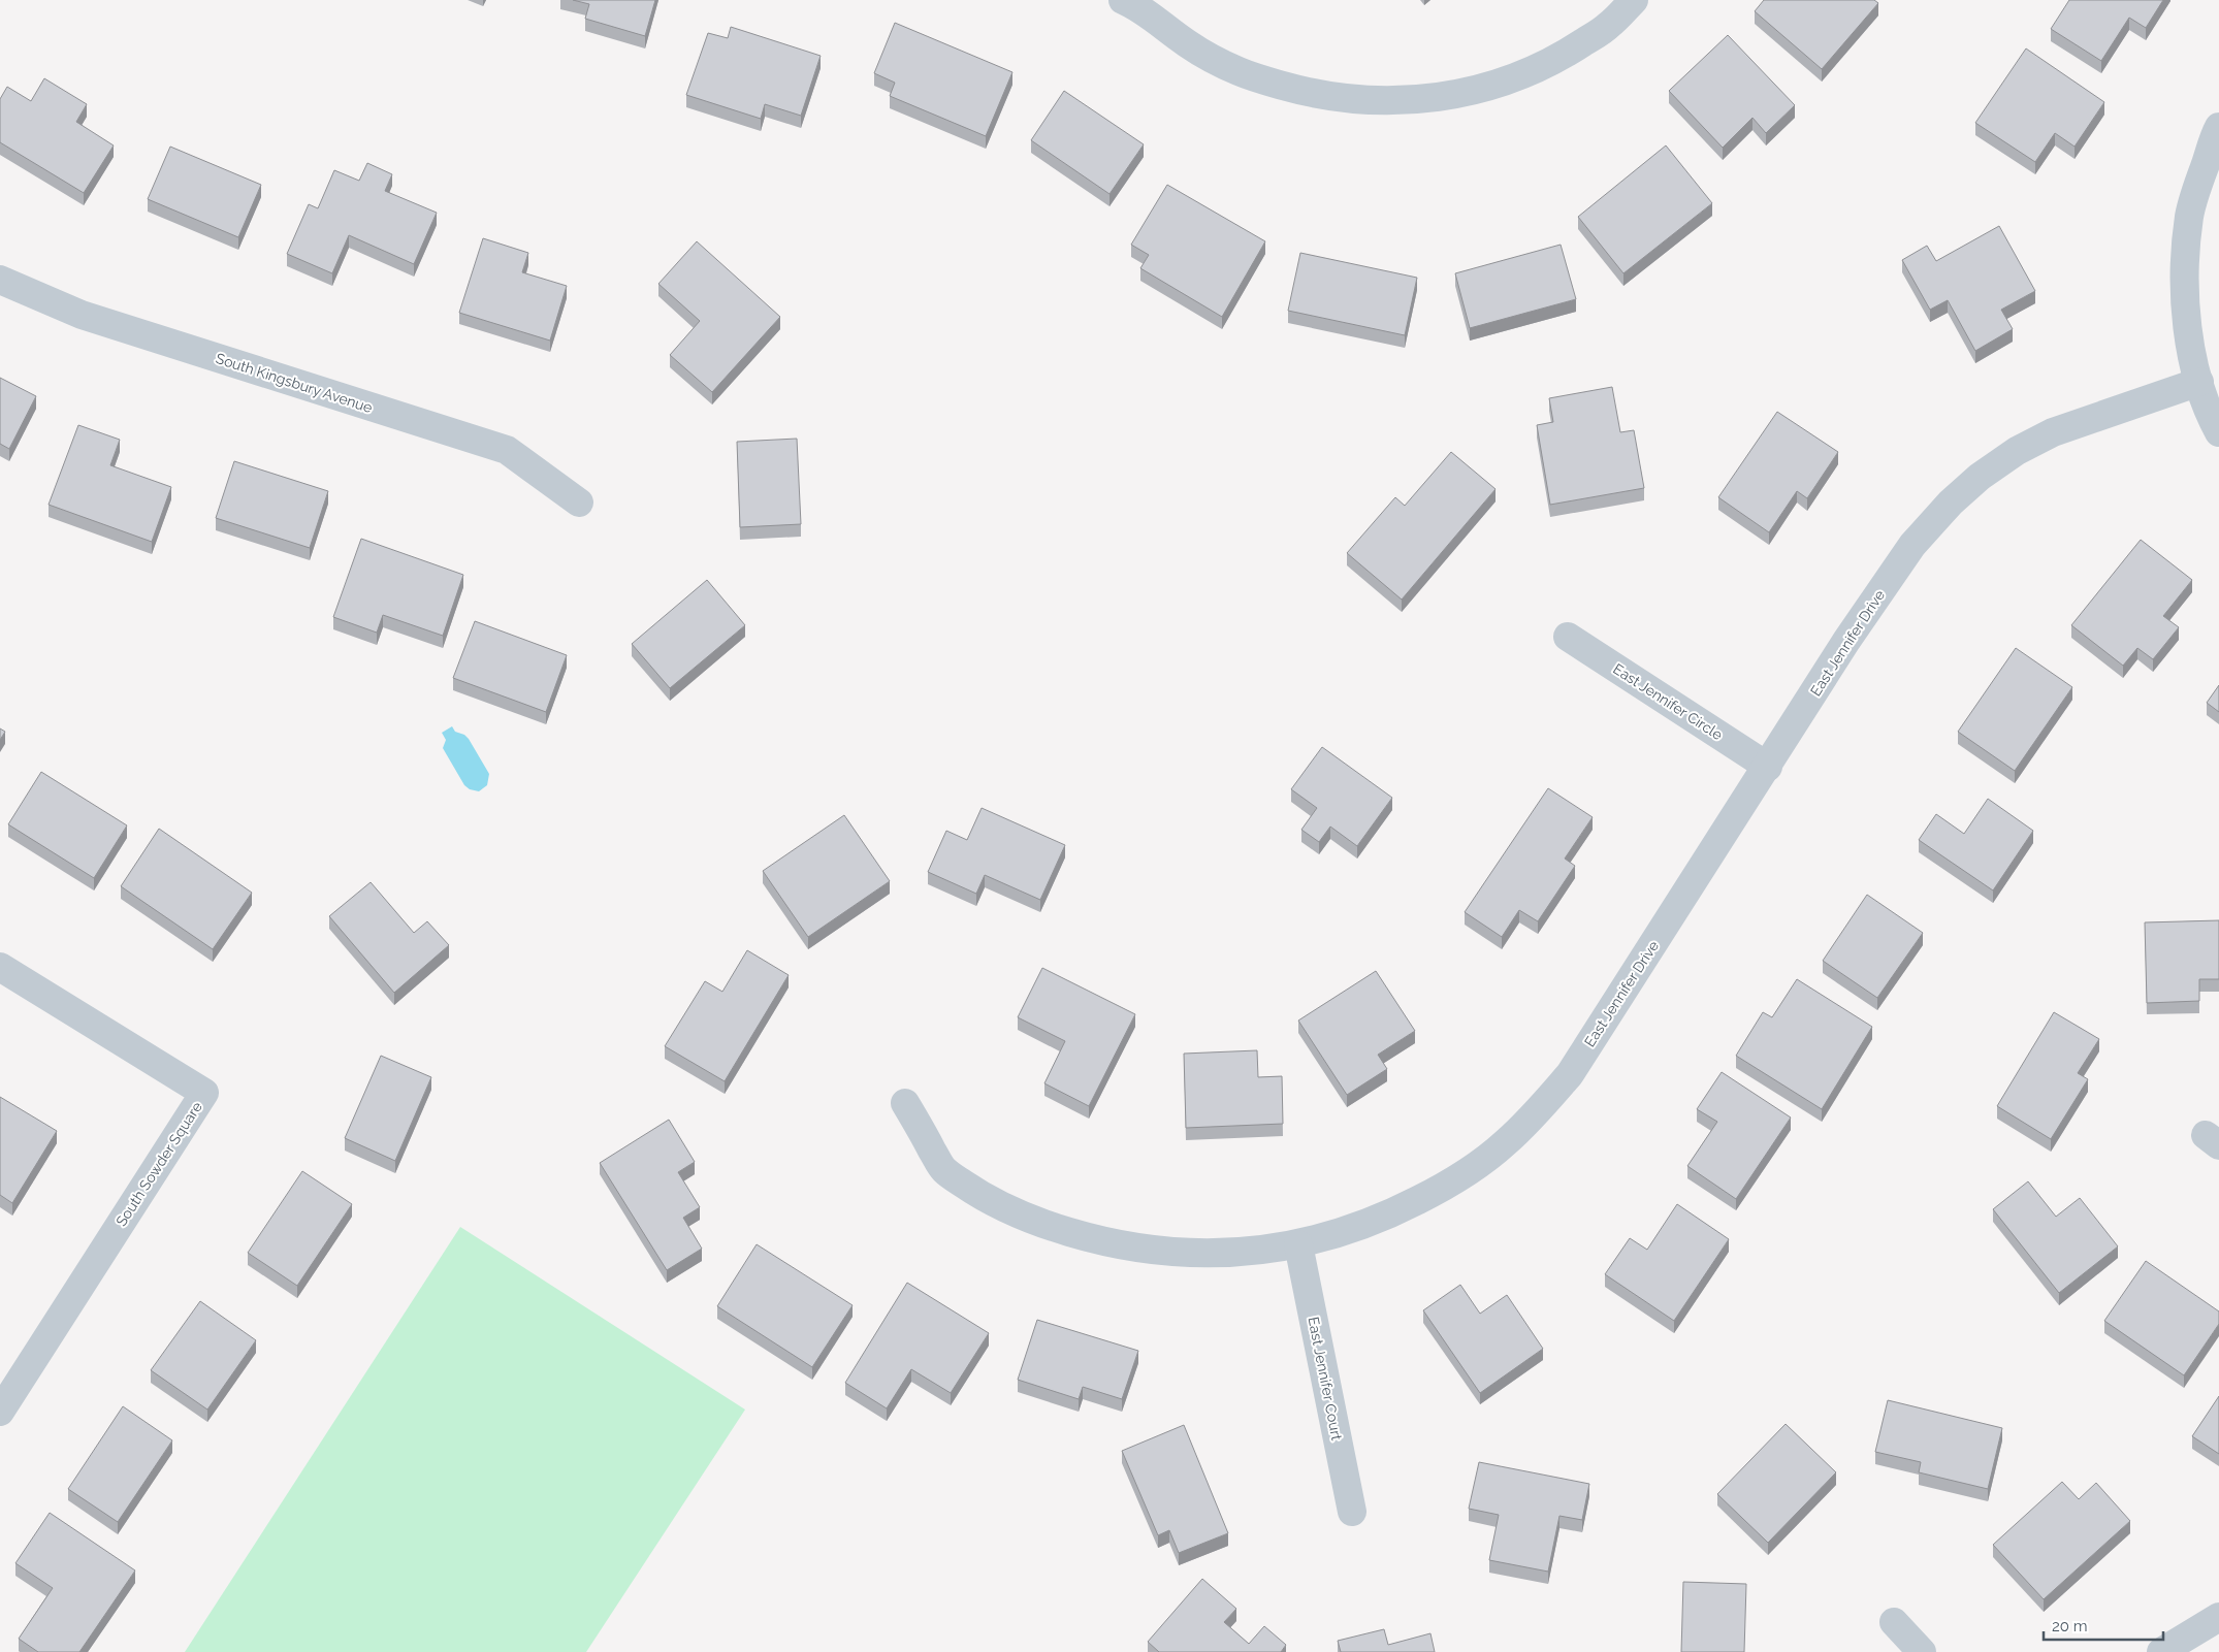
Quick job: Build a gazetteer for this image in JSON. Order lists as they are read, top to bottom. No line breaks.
{"streets":{"street":["South Kingsbury Avenue","East Jennifer Drive","East Jennifer Circle","South Sowder Square","East Jennifer Court"]},"crossings":[["East Jennifer Drive","East Jennifer Circle"],["East Jennifer Drive","East Jennifer Court"]],"scale_bar":"20 m"}
